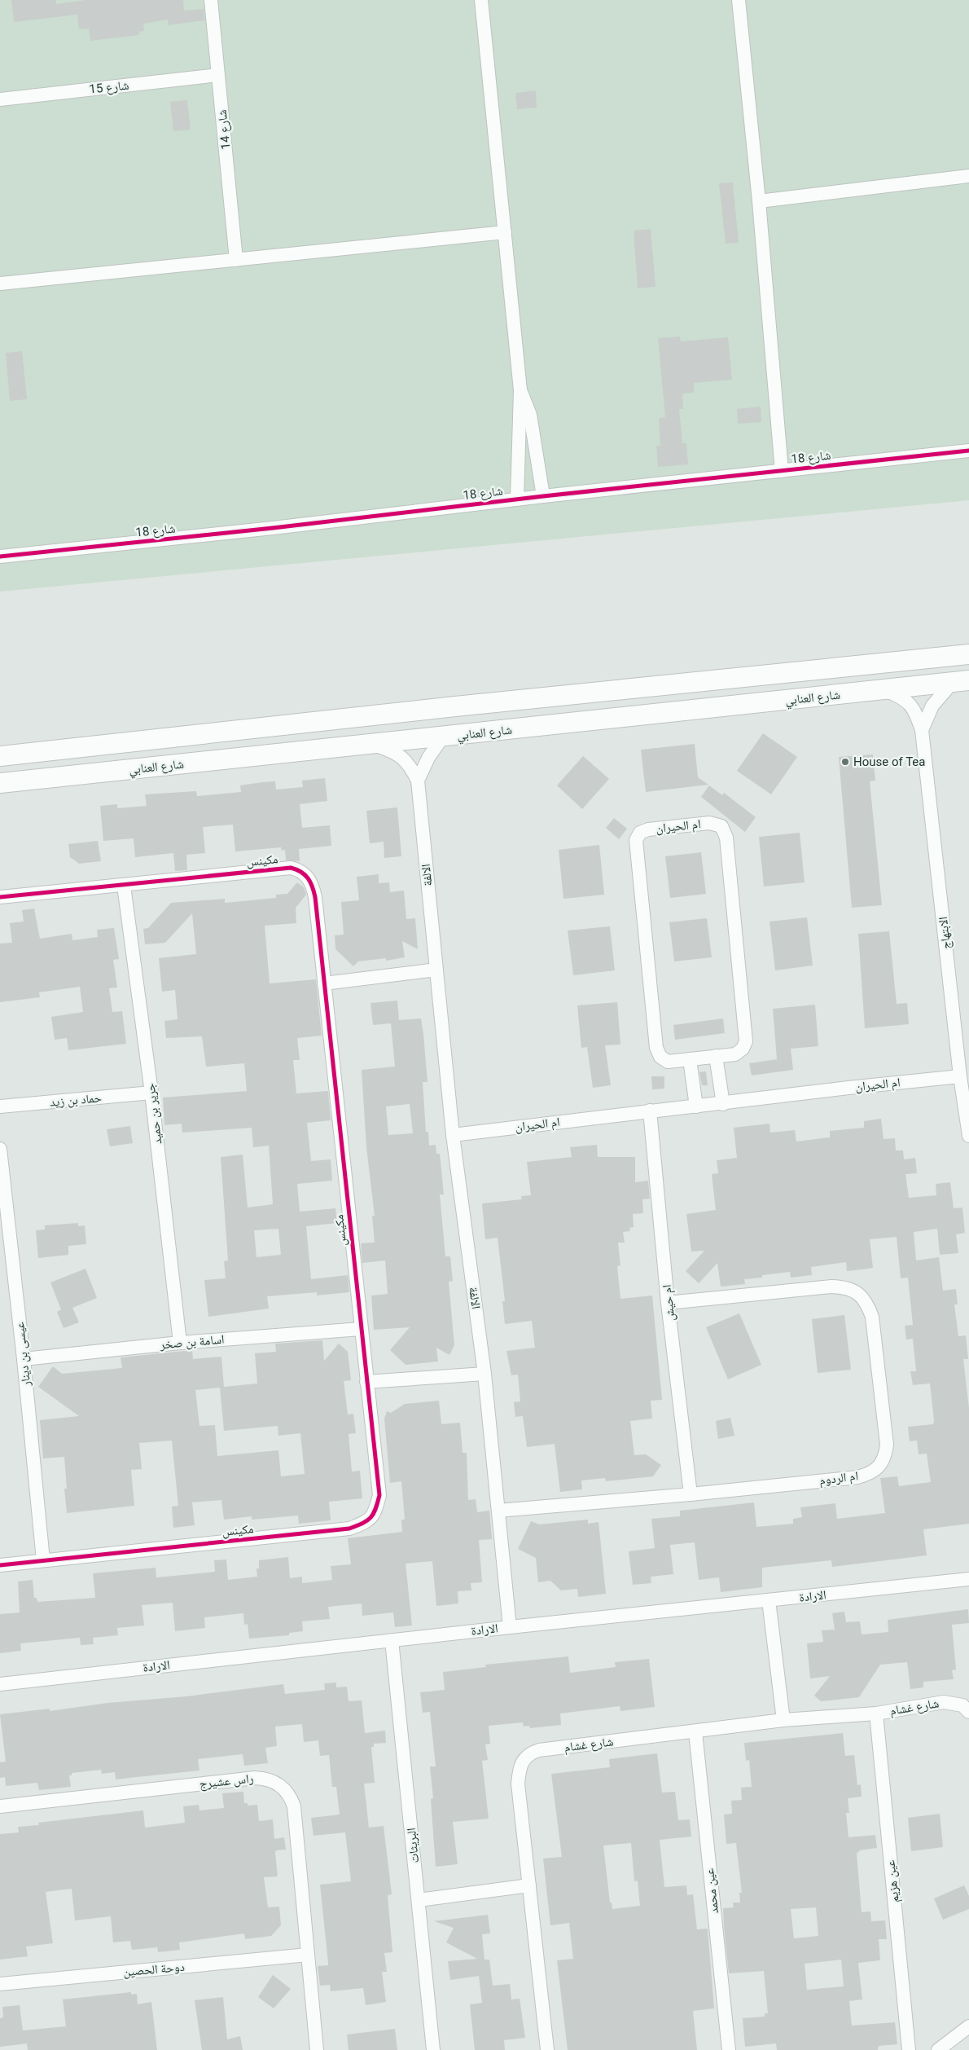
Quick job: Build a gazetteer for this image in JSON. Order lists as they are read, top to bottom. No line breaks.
{"streets":{"street":["شارع 15","شارع 14","شارع 18","شارع العنابي","ام الحيران","مكينس","الالفة","الابتهاج","حماد بن زيد","جرير بن حميد","ام حيش","اسامة بن صخر","عيسى بن دينار","ام الردوم","الارادة","شارع غشام","راس عشيرج","البريثات","عين هزيم","عين محمد","دوحة الحصين"]},"crossings":[["شارع 15","شارع 14"],["شارع العنابي","الالفة"],["شارع العنابي","الابتهاج"],["ام الحيران","الالفة"],["ام الحيران","الابتهاج"],["ام الحيران","ام حيش"],["مكينس","جرير بن حميد"],["مكينس","اسامة بن صخر"],["مكينس","عيسى بن دينار"],["الالفة","ام الردوم"],["الالفة","الارادة"],["حماد بن زيد","جرير بن حميد"],["جرير بن حميد","اسامة بن صخر"],["ام حيش","ام الردوم"],["اسامة بن صخر","عيسى بن دينار"],["الارادة","البريثات"],["شارع غشام","عين هزيم"],["شارع غشام","عين محمد"],["راس عشيرج","دوحة الحصين"]],"places":["House of Tea"]}
